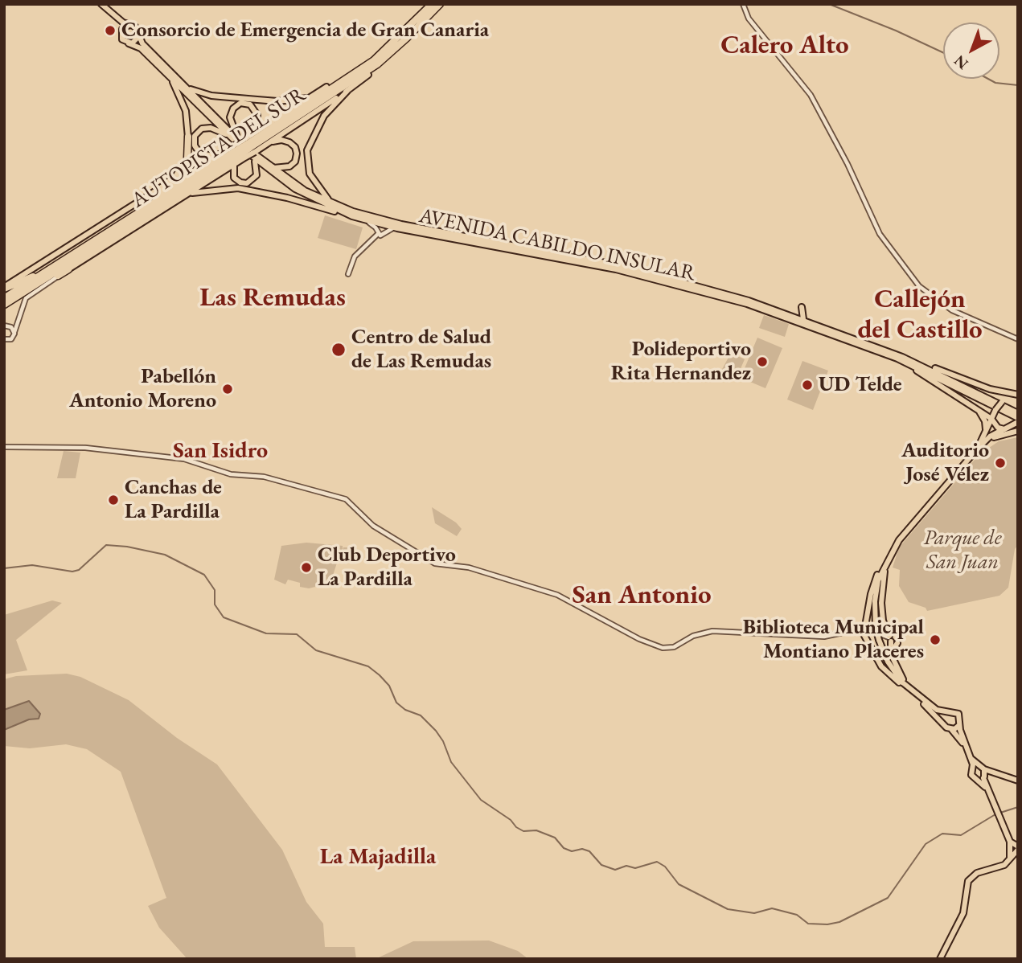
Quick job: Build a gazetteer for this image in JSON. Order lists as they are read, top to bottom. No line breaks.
{"streets":{"highway":["AUTOPISTA DEL SUR"],"main road":["AVENIDA CABILDO INSULAR"]},"crossings":[["AUTOPISTA DEL SUR","AVENIDA CABILDO INSULAR"]],"districts":["Calero Alto","Las Remudas","Callejón del Castillo","San Isidro","San Antonio","La Majadilla"],"parks":["Parque de San Juan"],"places":["Consorcio de Emergencia de Gran Canaria","Centro de Salud de Las Remudas","Polideportivo Rita Hernandez","UD Telde","Pabellón Antonio Moreno","Auditorio José Vélez","Canchas de La Pardilla","Club Deportivo La Pardilla","Biblioteca Municipal Montiano Placeres"],"north":"bottom left"}
